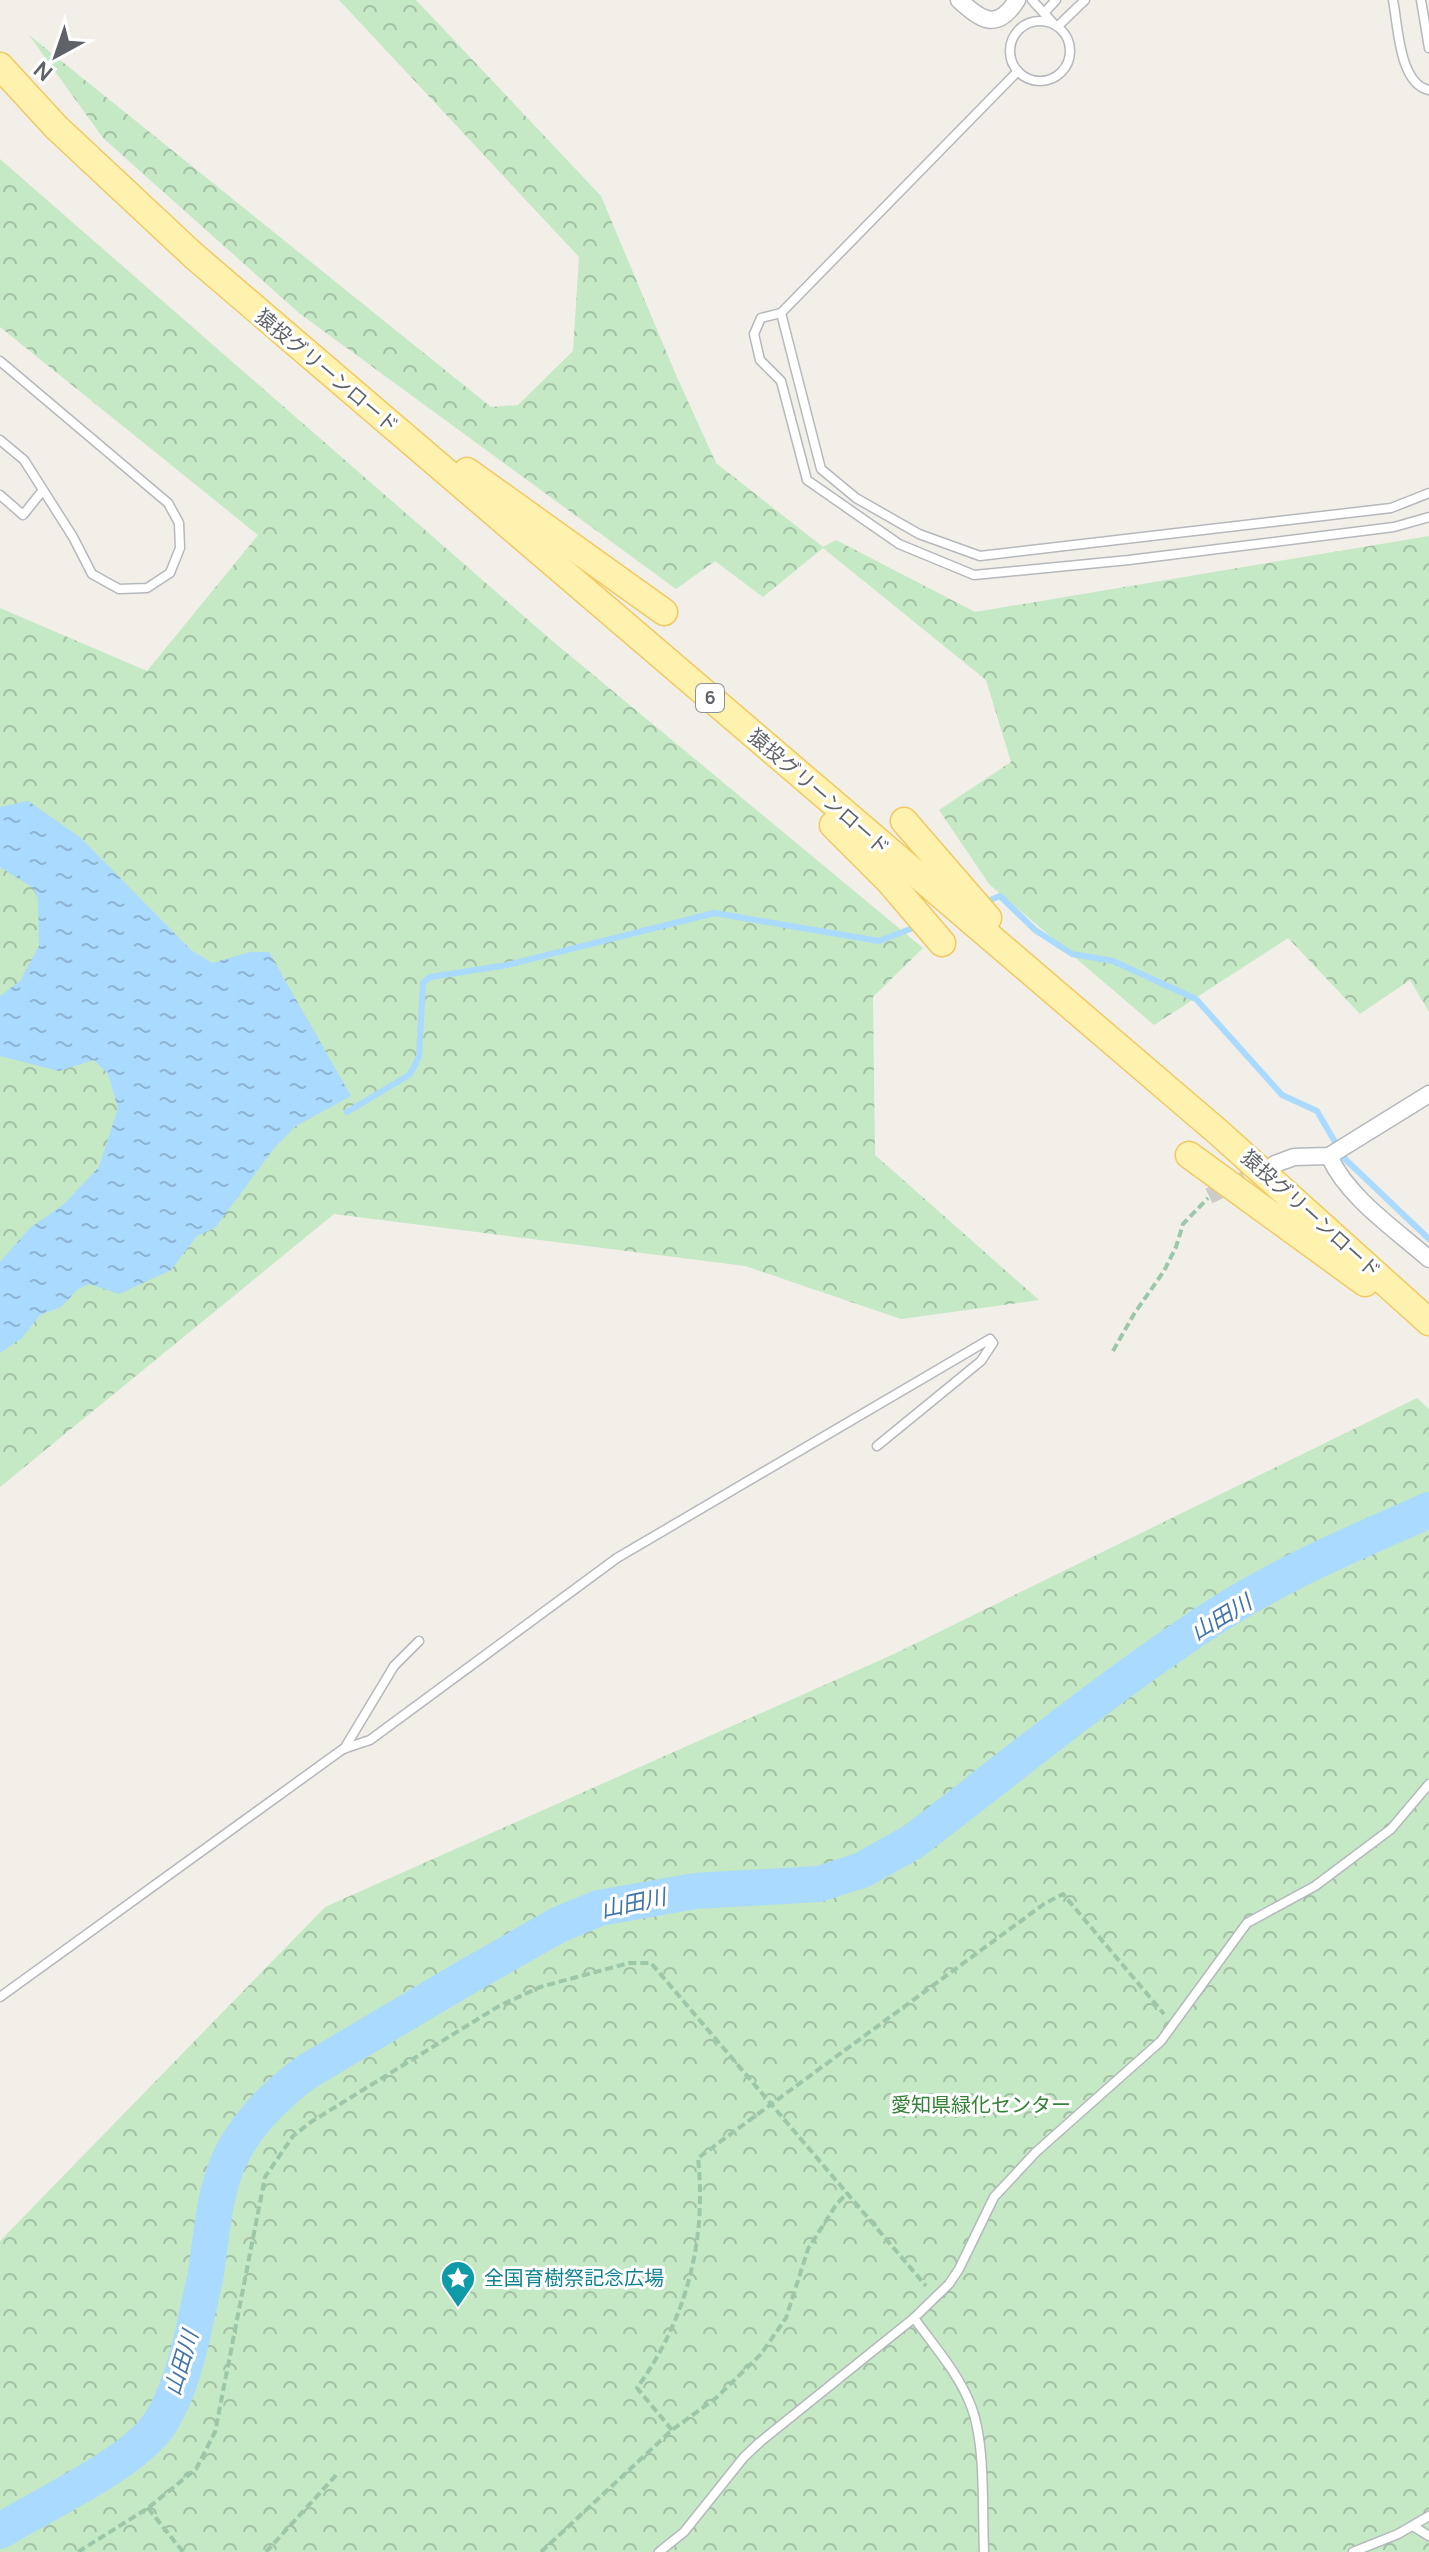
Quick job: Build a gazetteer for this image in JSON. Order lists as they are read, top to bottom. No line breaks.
{"streets":{"main road":["猿投グリーンロード","6"]},"water":["山田川"],"parks":["愛知県緑化センター"],"places":{"place":["全国育樹祭記念広場"]},"north":"bottom left"}
